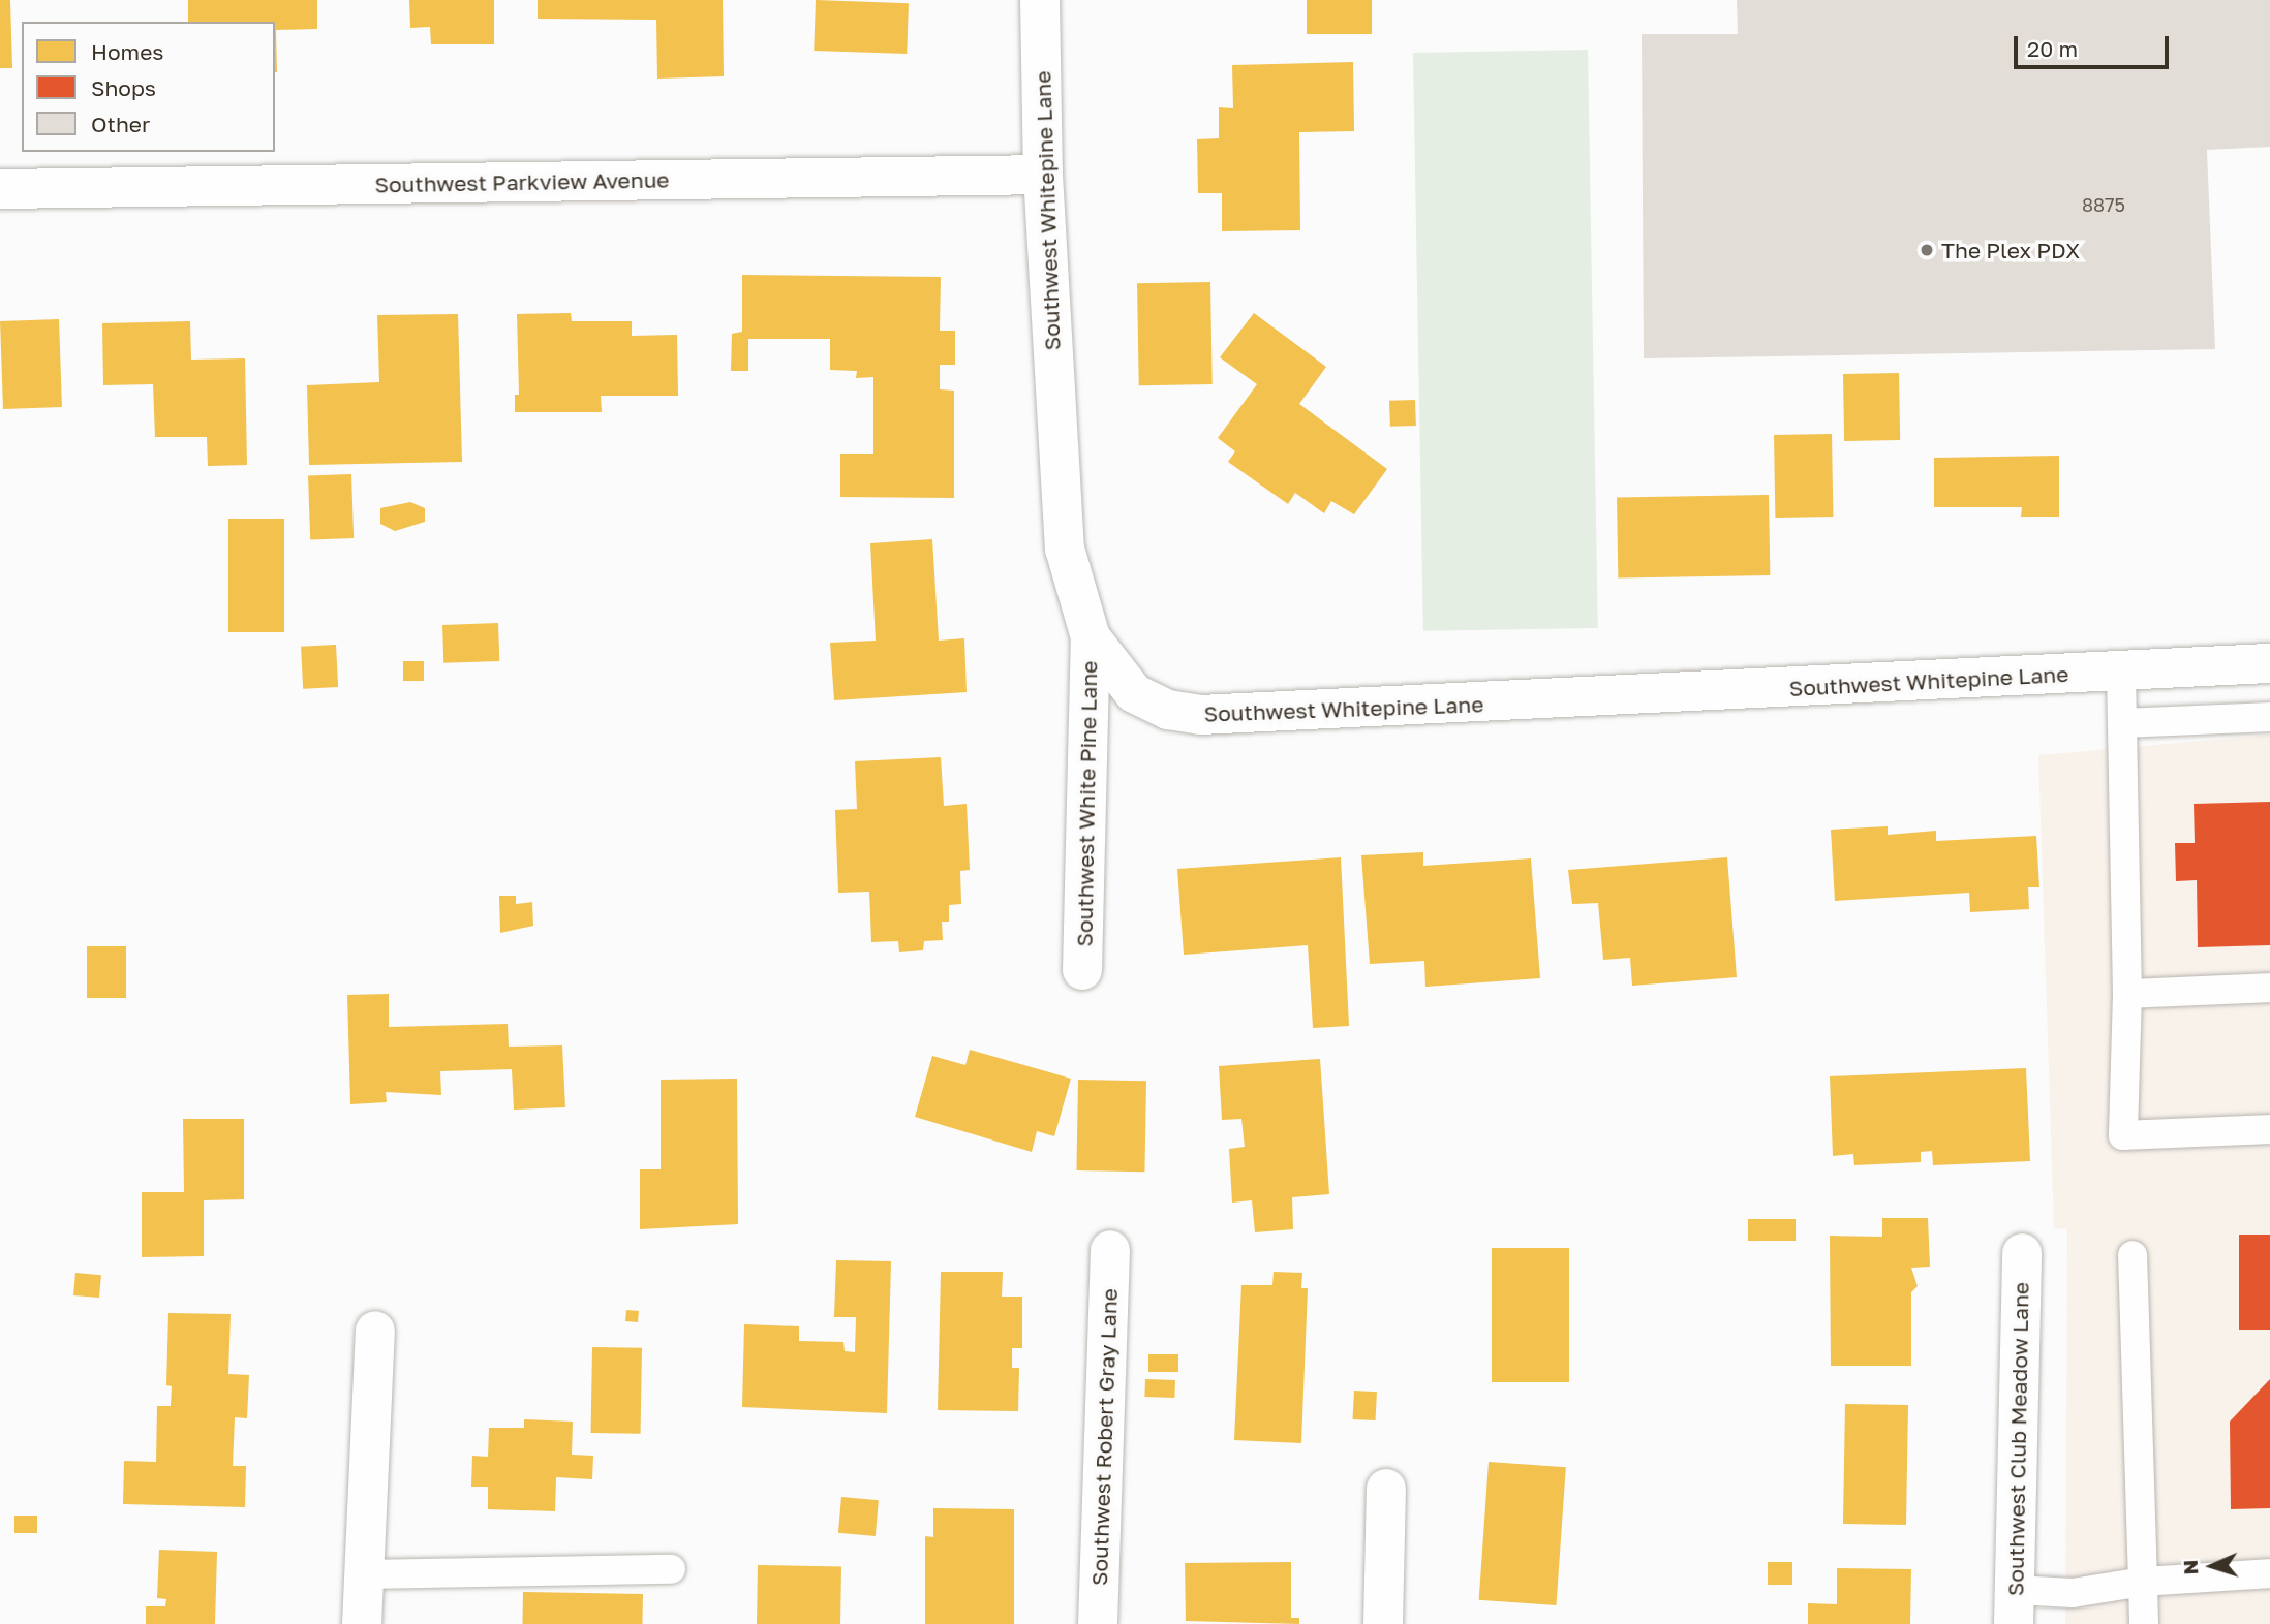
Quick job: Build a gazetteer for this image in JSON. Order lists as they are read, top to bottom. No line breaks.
{"streets":{"street":["Southwest Parkview Avenue","Southwest Whitepine Lane","Southwest White Pine Lane","Southwest Robert Gray Lane","Southwest Club Meadow Lane"]},"crossings":[["Southwest Parkview Avenue","Southwest Whitepine Lane"],["Southwest Whitepine Lane","Southwest White Pine Lane"]],"places":["The Plex PDX"],"house_numbers":["8875"],"legend":["Homes","Shops","Other"],"scale_bar":"20 m","north":"left"}
